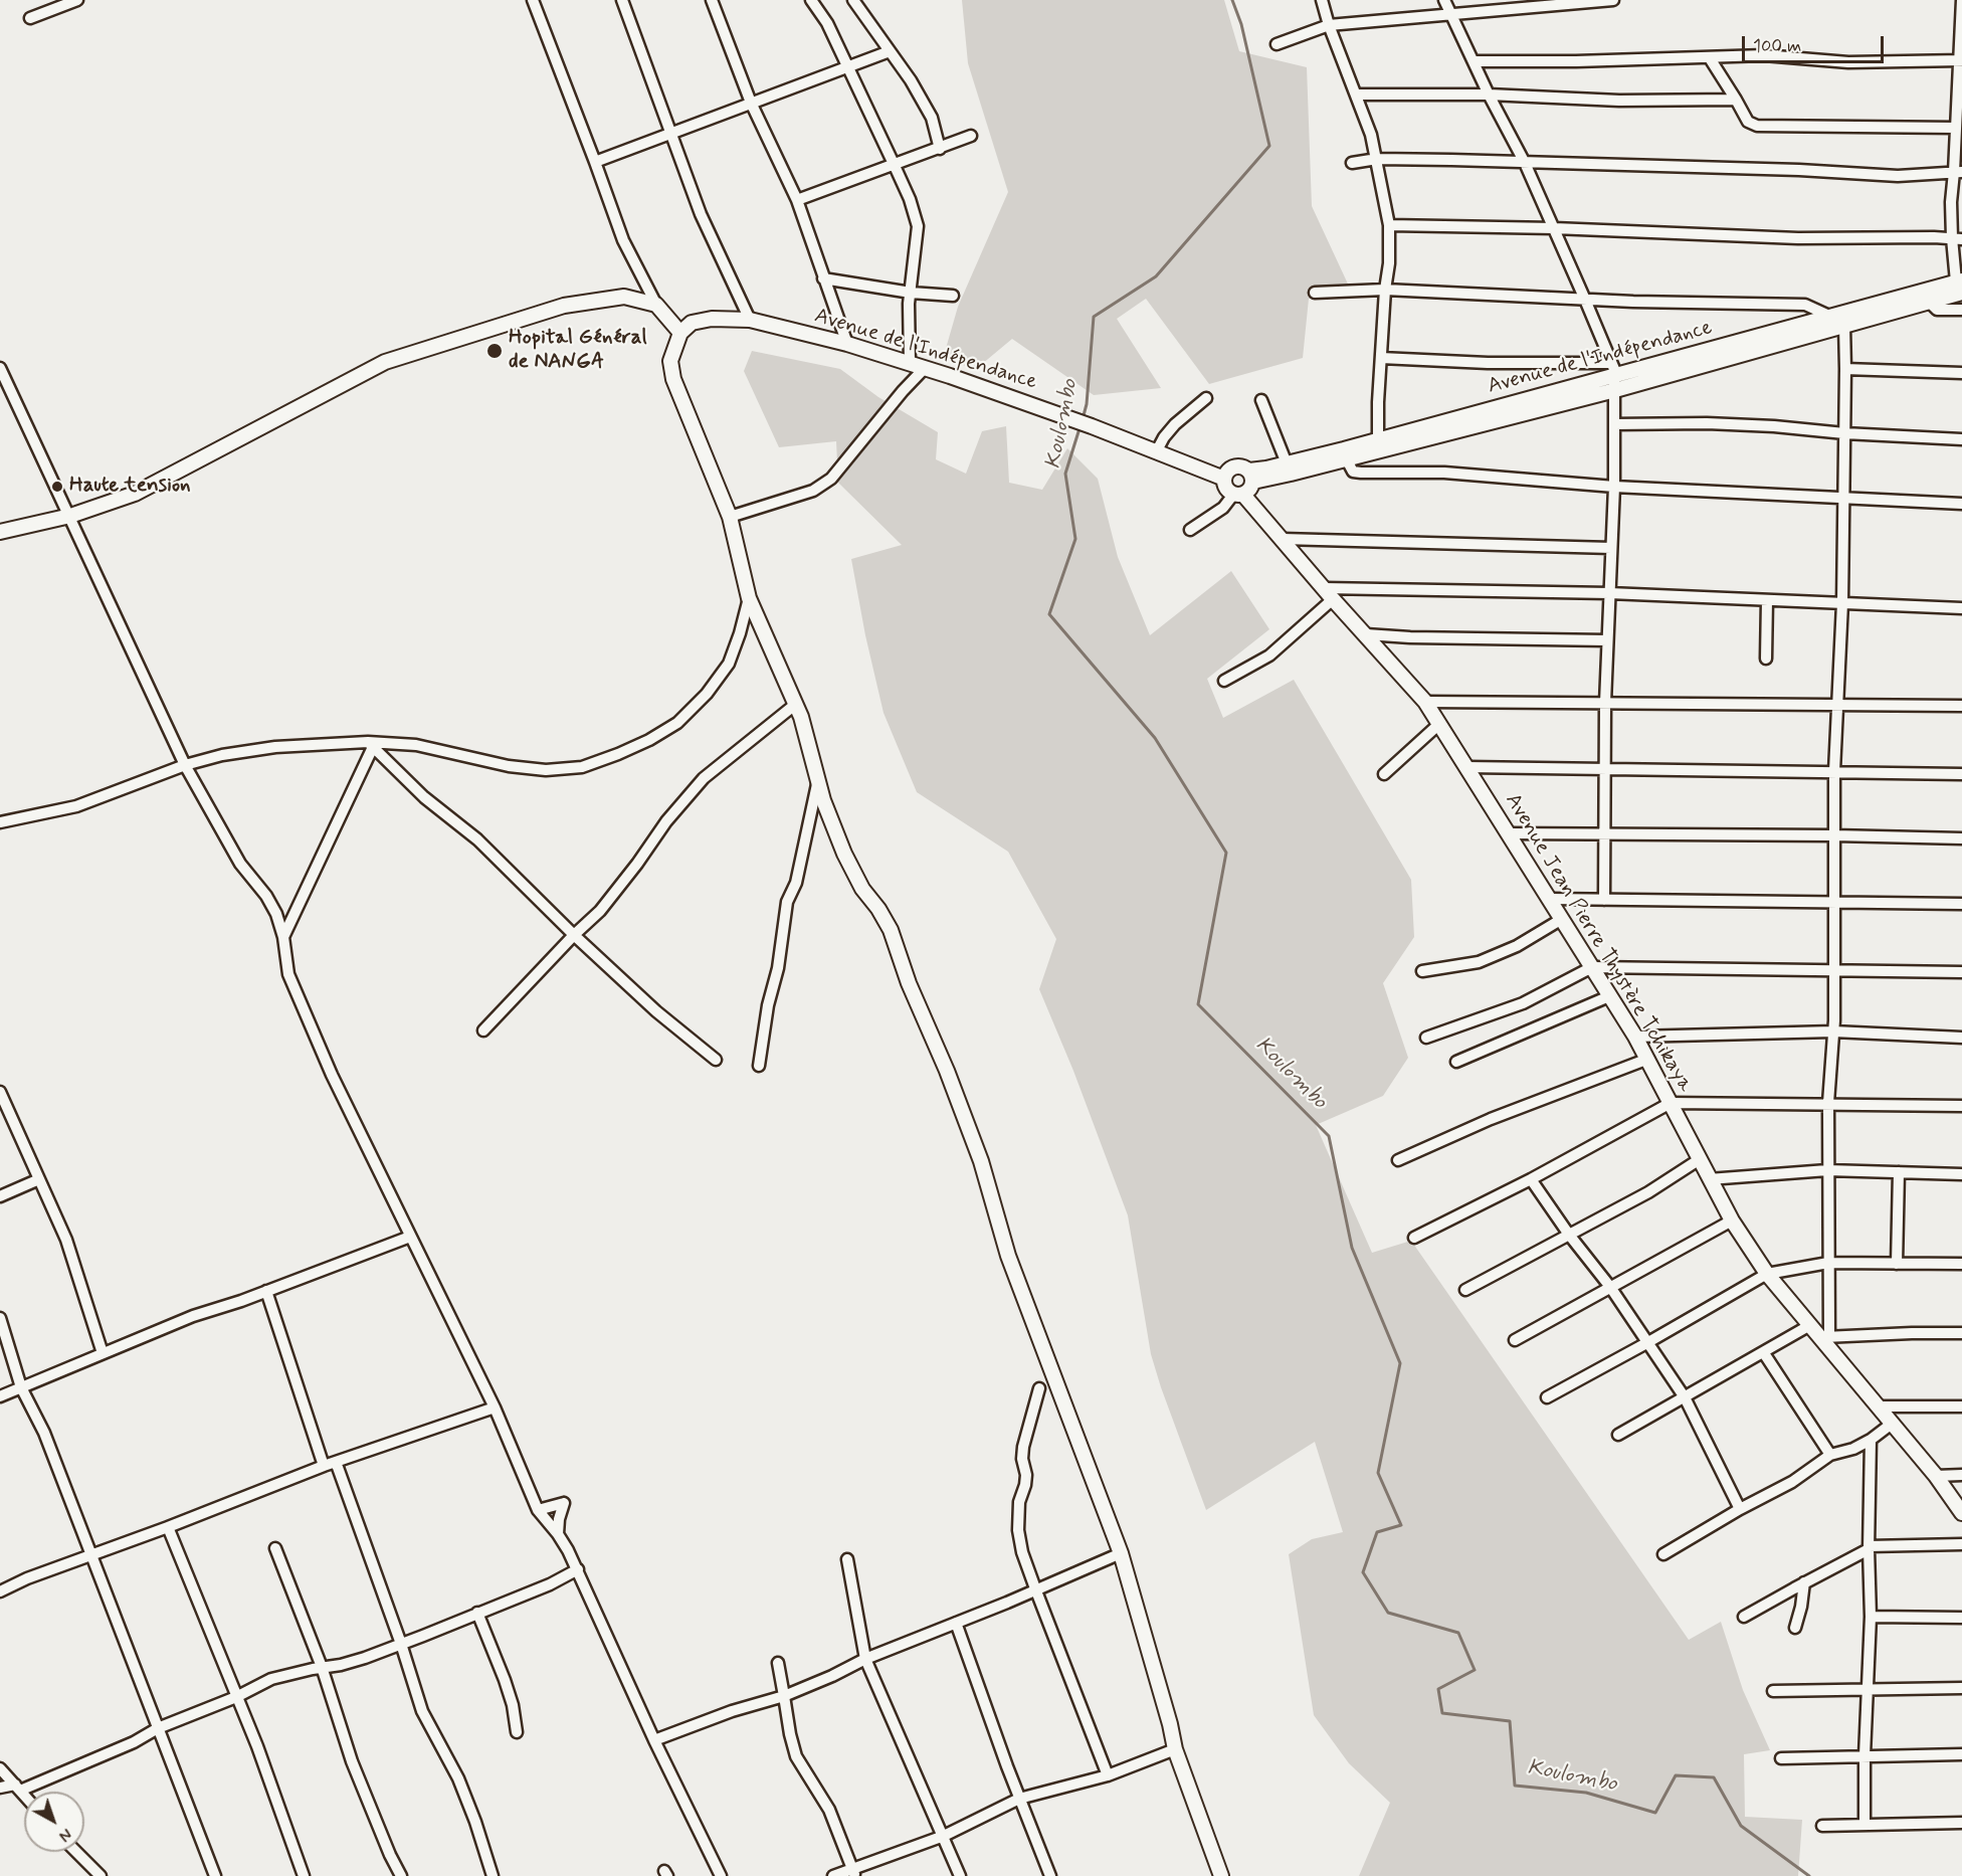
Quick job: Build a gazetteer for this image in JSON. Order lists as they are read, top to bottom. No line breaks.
{"streets":{"street":["Avenue de l'Indépendance","Avenue Jean Pierre Thystère Tchikaya"]},"crossings":[["Avenue de l'Indépendance","Avenue Jean Pierre Thystère Tchikaya"]],"water":["Koulombo"],"places":["Hopital Général de NANGA","Haute tension"],"scale_bar":"100 m","north":"bottom right"}
